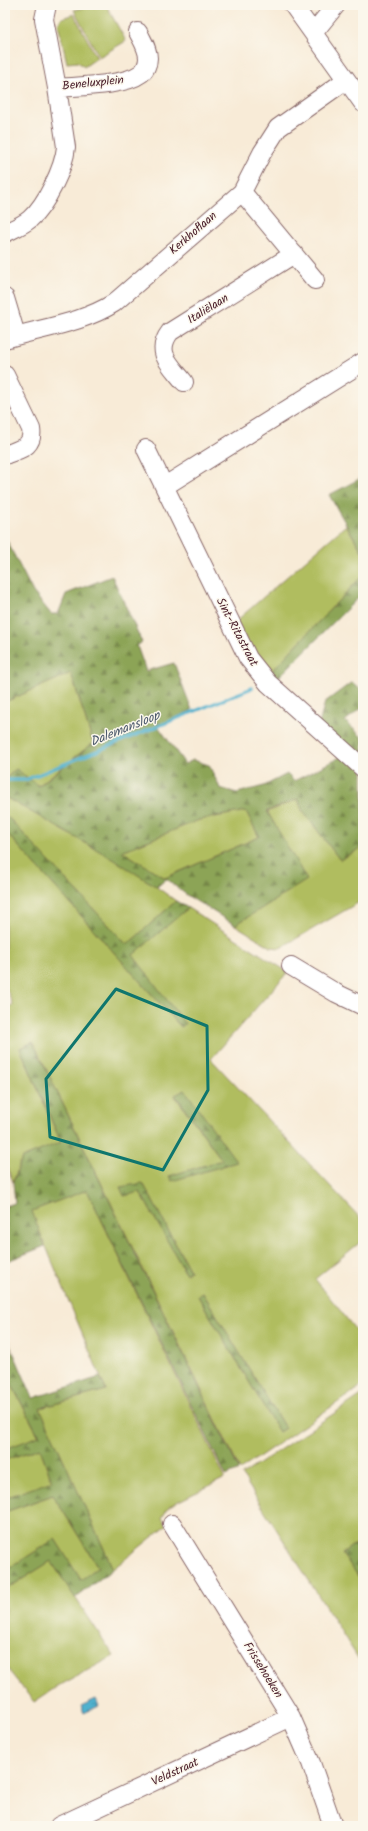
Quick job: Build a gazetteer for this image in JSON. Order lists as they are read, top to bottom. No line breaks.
{"streets":{"street":["Beneluxplein","Kerkhoflaan","Italiëlaan","Sint-Ritastraat","Frissehoeken","Veldstraat"]},"crossings":[["Frissehoeken","Veldstraat"]],"water":["Dalemansloop"]}
